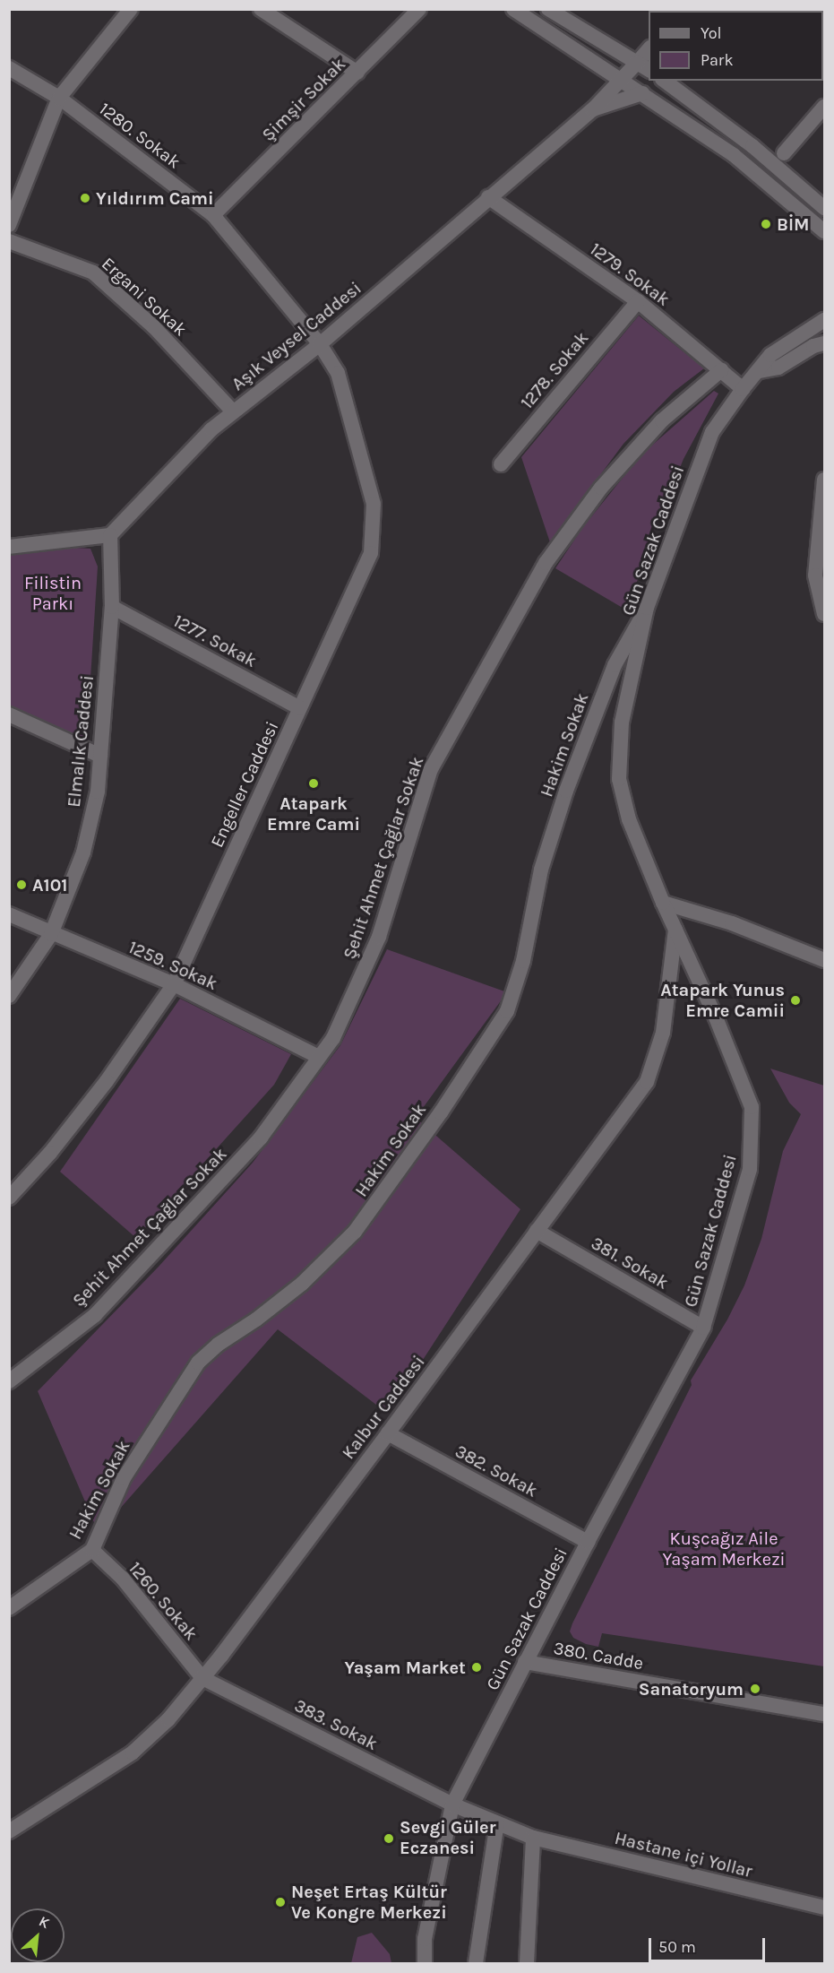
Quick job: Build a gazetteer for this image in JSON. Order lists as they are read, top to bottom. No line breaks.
{"streets":{"street":["Şimşir Sokak","1280. Sokak","1279. Sokak","Ergani Sokak","Aşık Veysel Caddesi","1278. Sokak","Gün Sazak Caddesi","1277. Sokak","Elmalık Caddesi","Hakim Sokak","Engeller Caddesi","Şehit Ahmet Çağlar Sokak","1259. Sokak","381. Sokak","Kalbur Caddesi","382. Sokak","1260. Sokak","380. Cadde","383. Sokak","Hastane içi Yollar"]},"crossings":[["Şimşir Sokak","1280. Sokak"],["1280. Sokak","Aşık Veysel Caddesi"],["1280. Sokak","Engeller Caddesi"],["1279. Sokak","Aşık Veysel Caddesi"],["1279. Sokak","1278. Sokak"],["1279. Sokak","Gün Sazak Caddesi"],["1279. Sokak","Şehit Ahmet Çağlar Sokak"],["Ergani Sokak","Aşık Veysel Caddesi"],["Aşık Veysel Caddesi","Elmalık Caddesi"],["Aşık Veysel Caddesi","Engeller Caddesi"],["Gün Sazak Caddesi","Hakim Sokak"],["Gün Sazak Caddesi","381. Sokak"],["Gün Sazak Caddesi","Kalbur Caddesi"],["Gün Sazak Caddesi","382. Sokak"],["Gün Sazak Caddesi","380. Cadde"],["Gün Sazak Caddesi","383. Sokak"],["Gün Sazak Caddesi","Hastane içi Yollar"],["1277. Sokak","Elmalık Caddesi"],["1277. Sokak","Engeller Caddesi"],["Elmalık Caddesi","1259. Sokak"],["Hakim Sokak","1260. Sokak"],["Engeller Caddesi","1259. Sokak"],["Şehit Ahmet Çağlar Sokak","1259. Sokak"],["381. Sokak","Kalbur Caddesi"],["Kalbur Caddesi","382. Sokak"],["Kalbur Caddesi","1260. Sokak"],["Kalbur Caddesi","383. Sokak"],["1260. Sokak","383. Sokak"],["383. Sokak","Hastane içi Yollar"]],"parks":["Filistin Parkı","Kuşcağız Aile Yaşam Merkezi"],"places":["Yıldırım Cami","BİM","Atapark Emre Cami","A101","Atapark Yunus Emre Camii","Yaşam Market","Sanatoryum","Sevgi Güler Eczanesi","Neşet Ertaş Kültür Ve Kongre Merkezi"],"legend":["Yol","Park"],"scale_bar":"50 m","north":"top right"}
